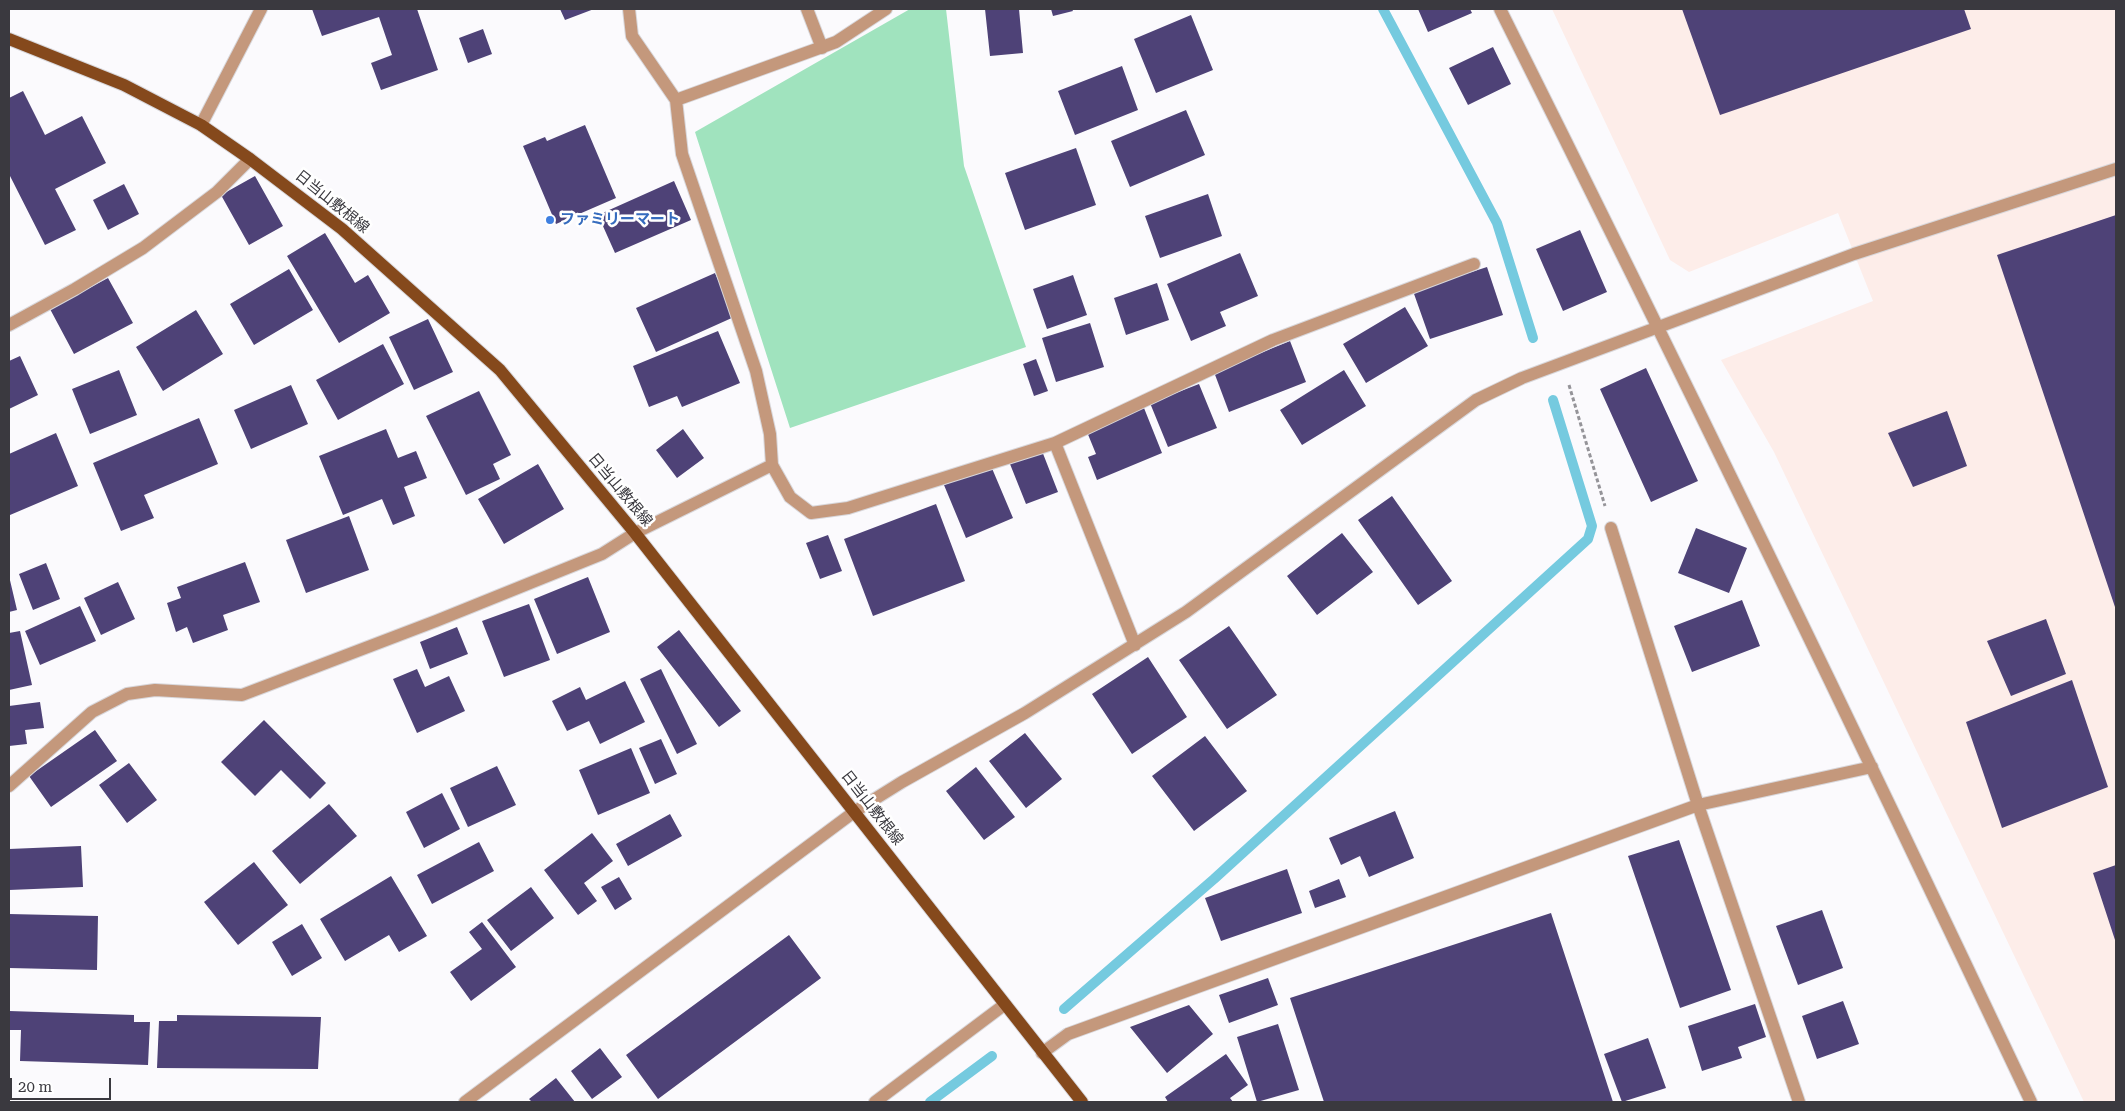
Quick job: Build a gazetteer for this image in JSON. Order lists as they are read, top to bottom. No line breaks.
{"streets":{"main road":["日当山敷根線"]},"places":["ファミリーマート"],"scale_bar":"20 m"}
